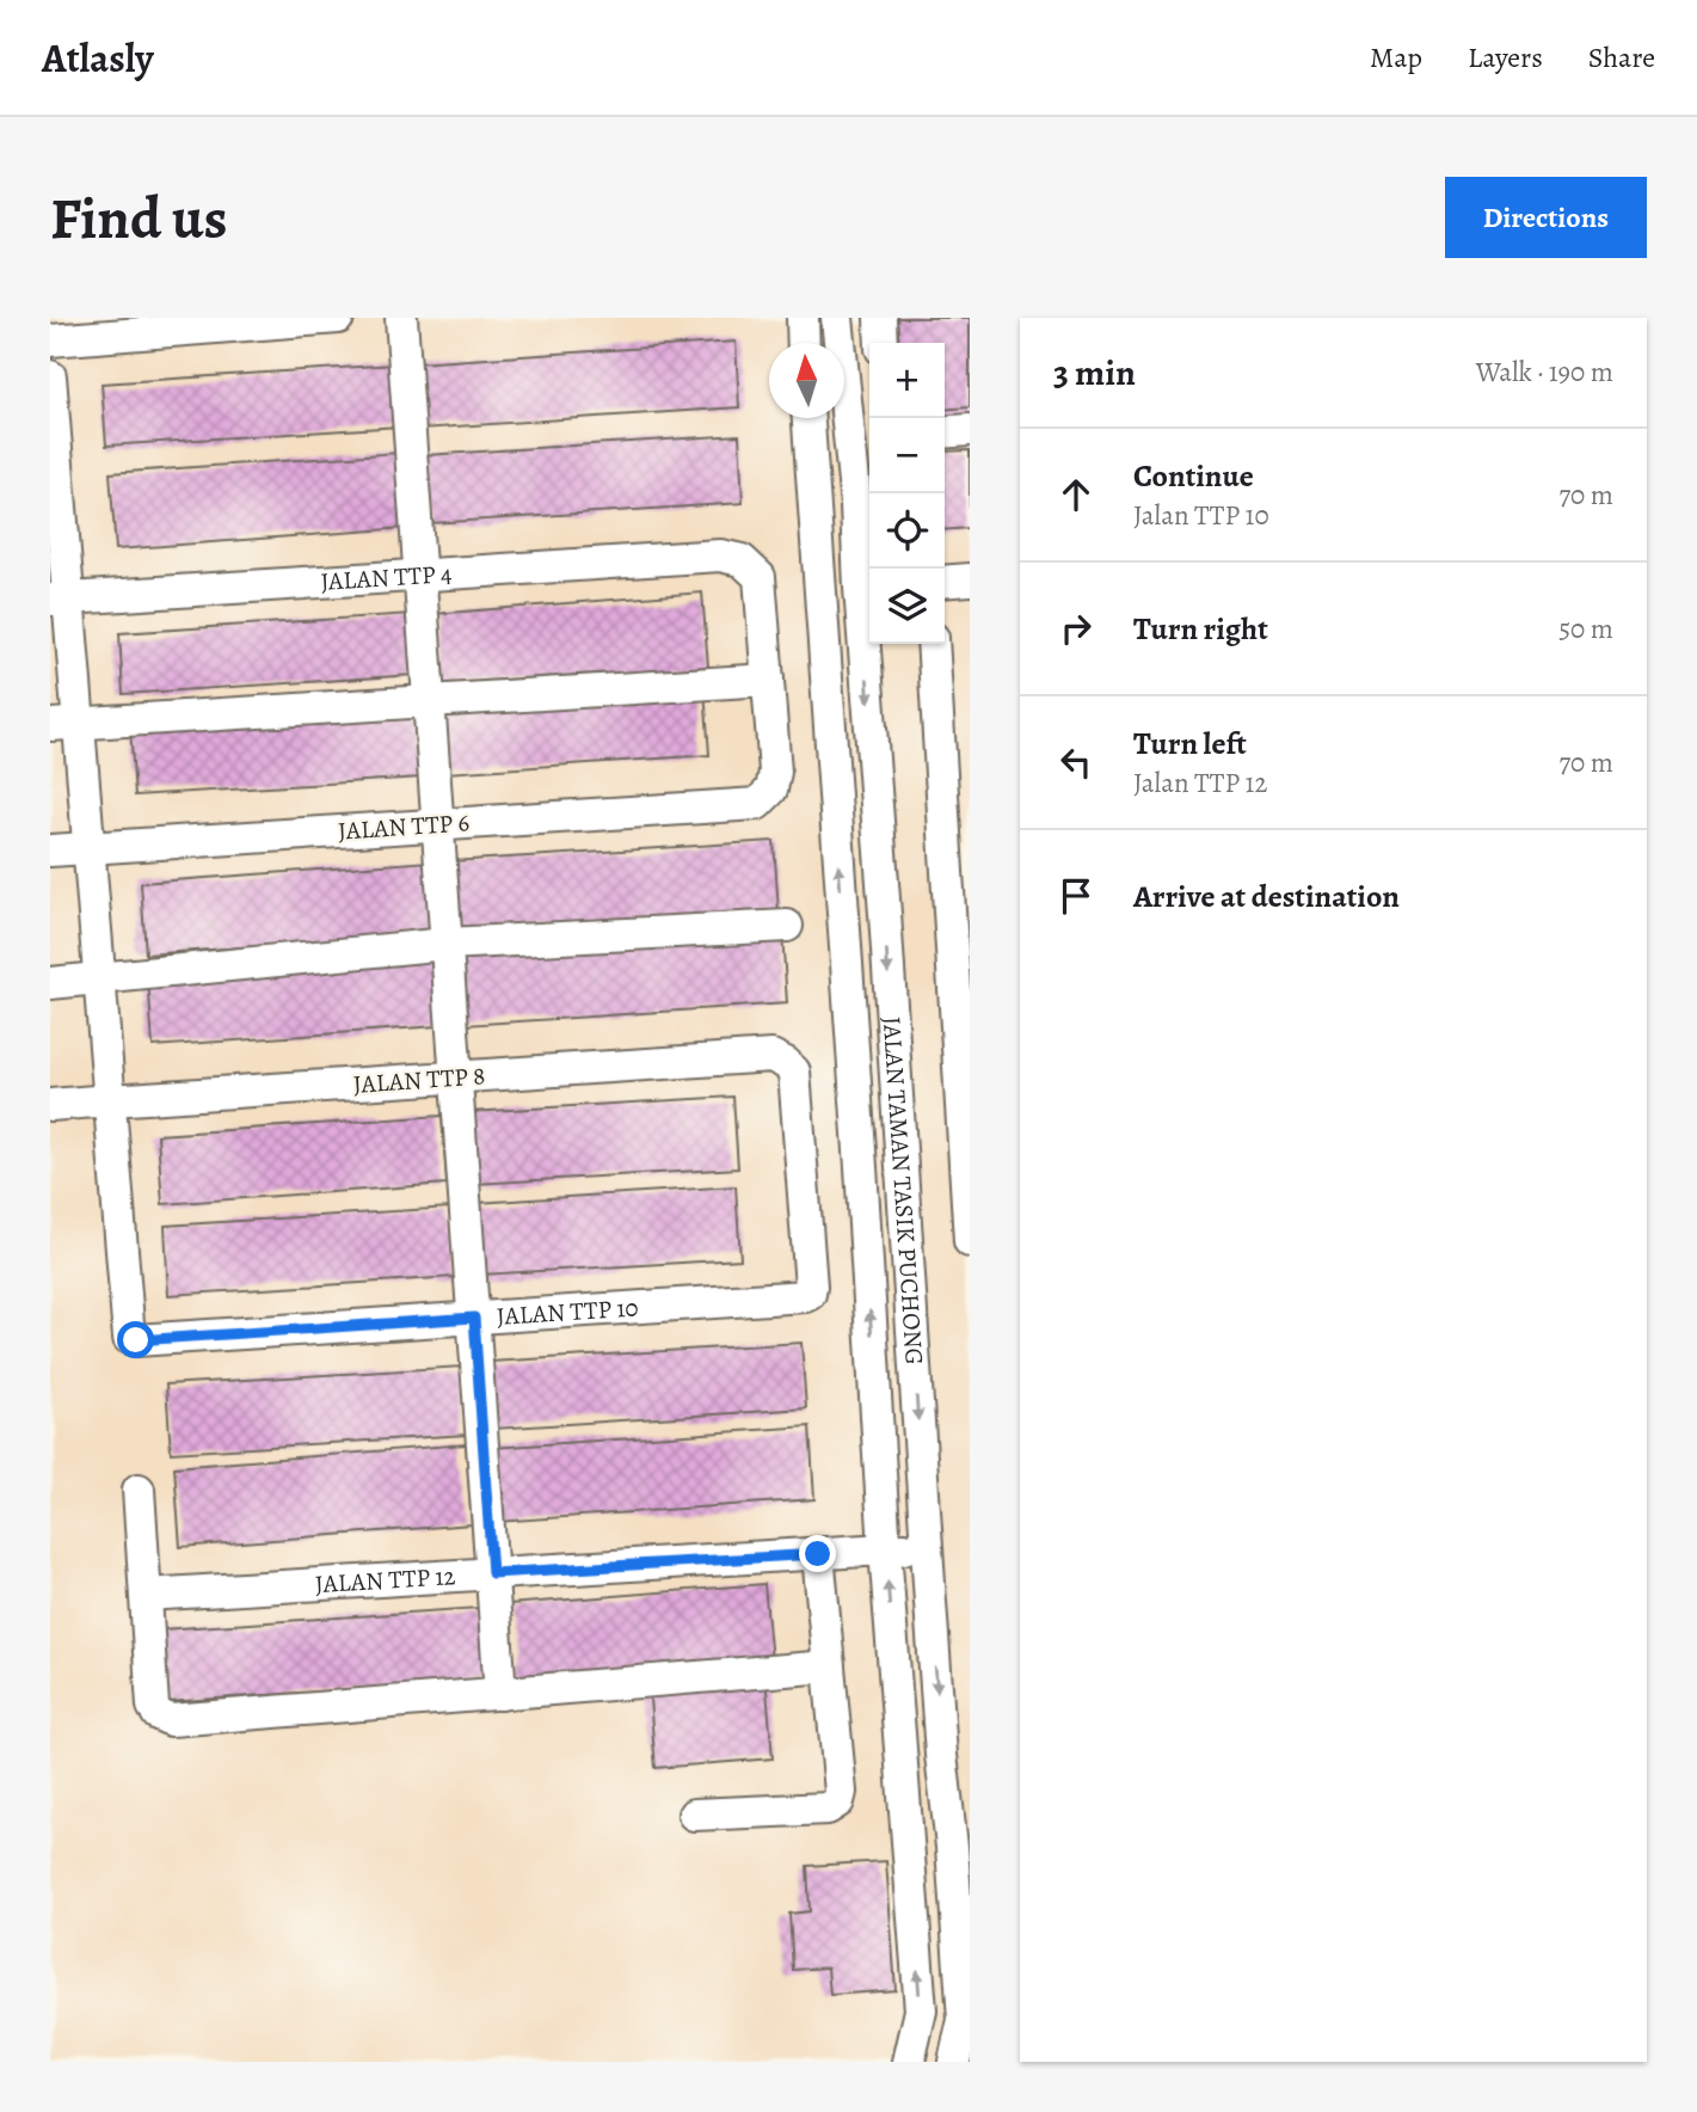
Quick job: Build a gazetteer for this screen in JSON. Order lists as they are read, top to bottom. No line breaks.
{"streets":{"street":["JALAN TTP 4","JALAN TTP 6","JALAN TTP 8","JALAN TAMAN TASIK PUCHONG","JALAN TTP 10","JALAN TTP 12"]},"crossings":[["JALAN TTP 4","JALAN TTP 6"],["JALAN TTP 8","JALAN TTP 10"],["JALAN TAMAN TASIK PUCHONG","JALAN TTP 12"]],"north":"top","page":{"header":"Atlasly","nav":["Map","Layers","Share"],"buttons":"Directions","title":"Find us","heading":["3 min","Walk · 190 m"],"map_buttons":["+","−"],"list":[["Continue","Jalan TTP 10","70 m"],["Turn right","50 m"],["Turn left","Jalan TTP 12","70 m"],"Arrive at destination"]}}
